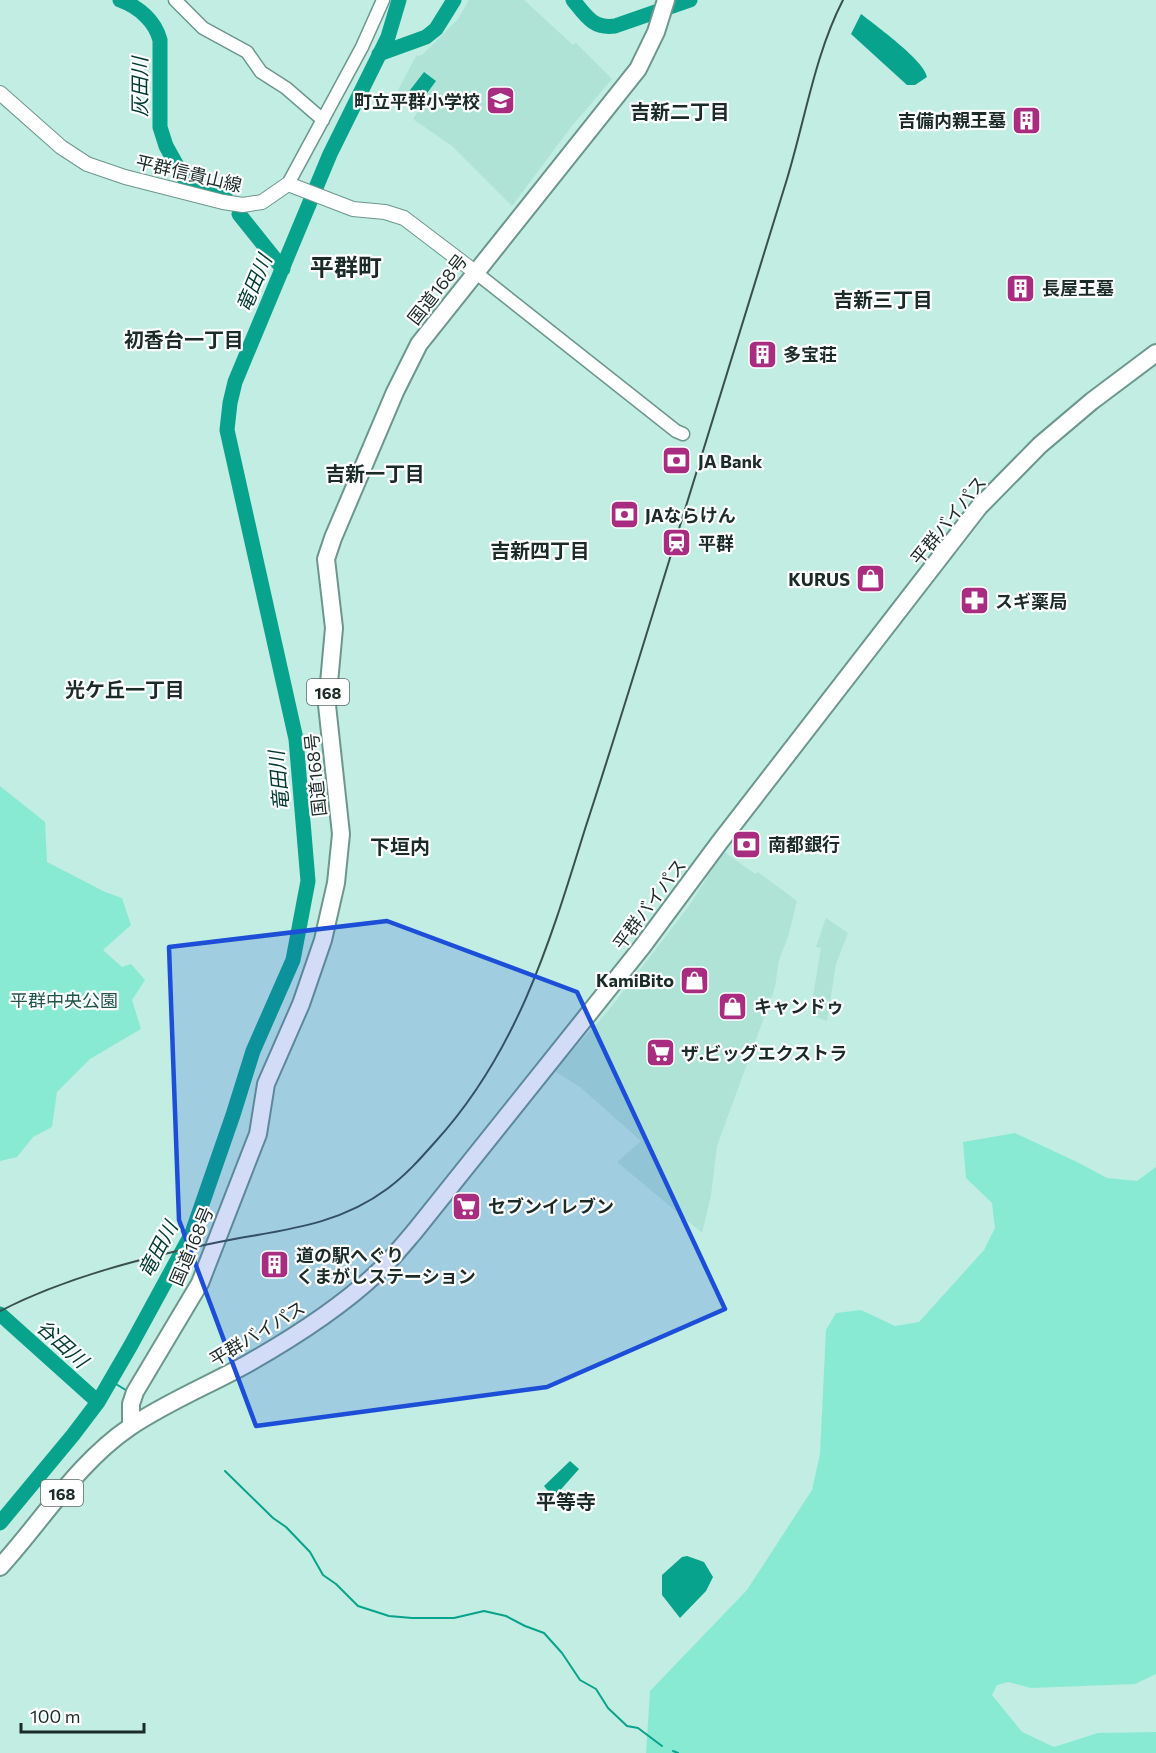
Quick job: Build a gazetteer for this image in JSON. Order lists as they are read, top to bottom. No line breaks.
{"streets":{"highway":["国道168号","平群バイパス","168"],"main road":["平群信貴山線"]},"crossings":[["国道168号","平群バイパス"],["国道168号","168"],["平群バイパス","168"]],"districts":["吉新二丁目","平群町","吉新三丁目","初香台一丁目","吉新一丁目","吉新四丁目","光ケ丘一丁目","下垣内","平等寺"],"water":["灰田川","竜田川","谷田川"],"parks":["平群中央公園"],"places":{"school or university":["町立平群小学校"],"building":["吉備内親王墓","長屋王墓","多宝荘","道の駅へぐり くまがしステーション"],"bank":["JA Bank","JAならけん","南都銀行"],"station":["平群"],"shop":["KURUS","KamiBito","キャンドゥ"],"pharmacy":["スギ薬局"],"supermarket":["ザ.ビッグエクストラ","セブンイレブン"]},"scale_bar":"100 m"}
